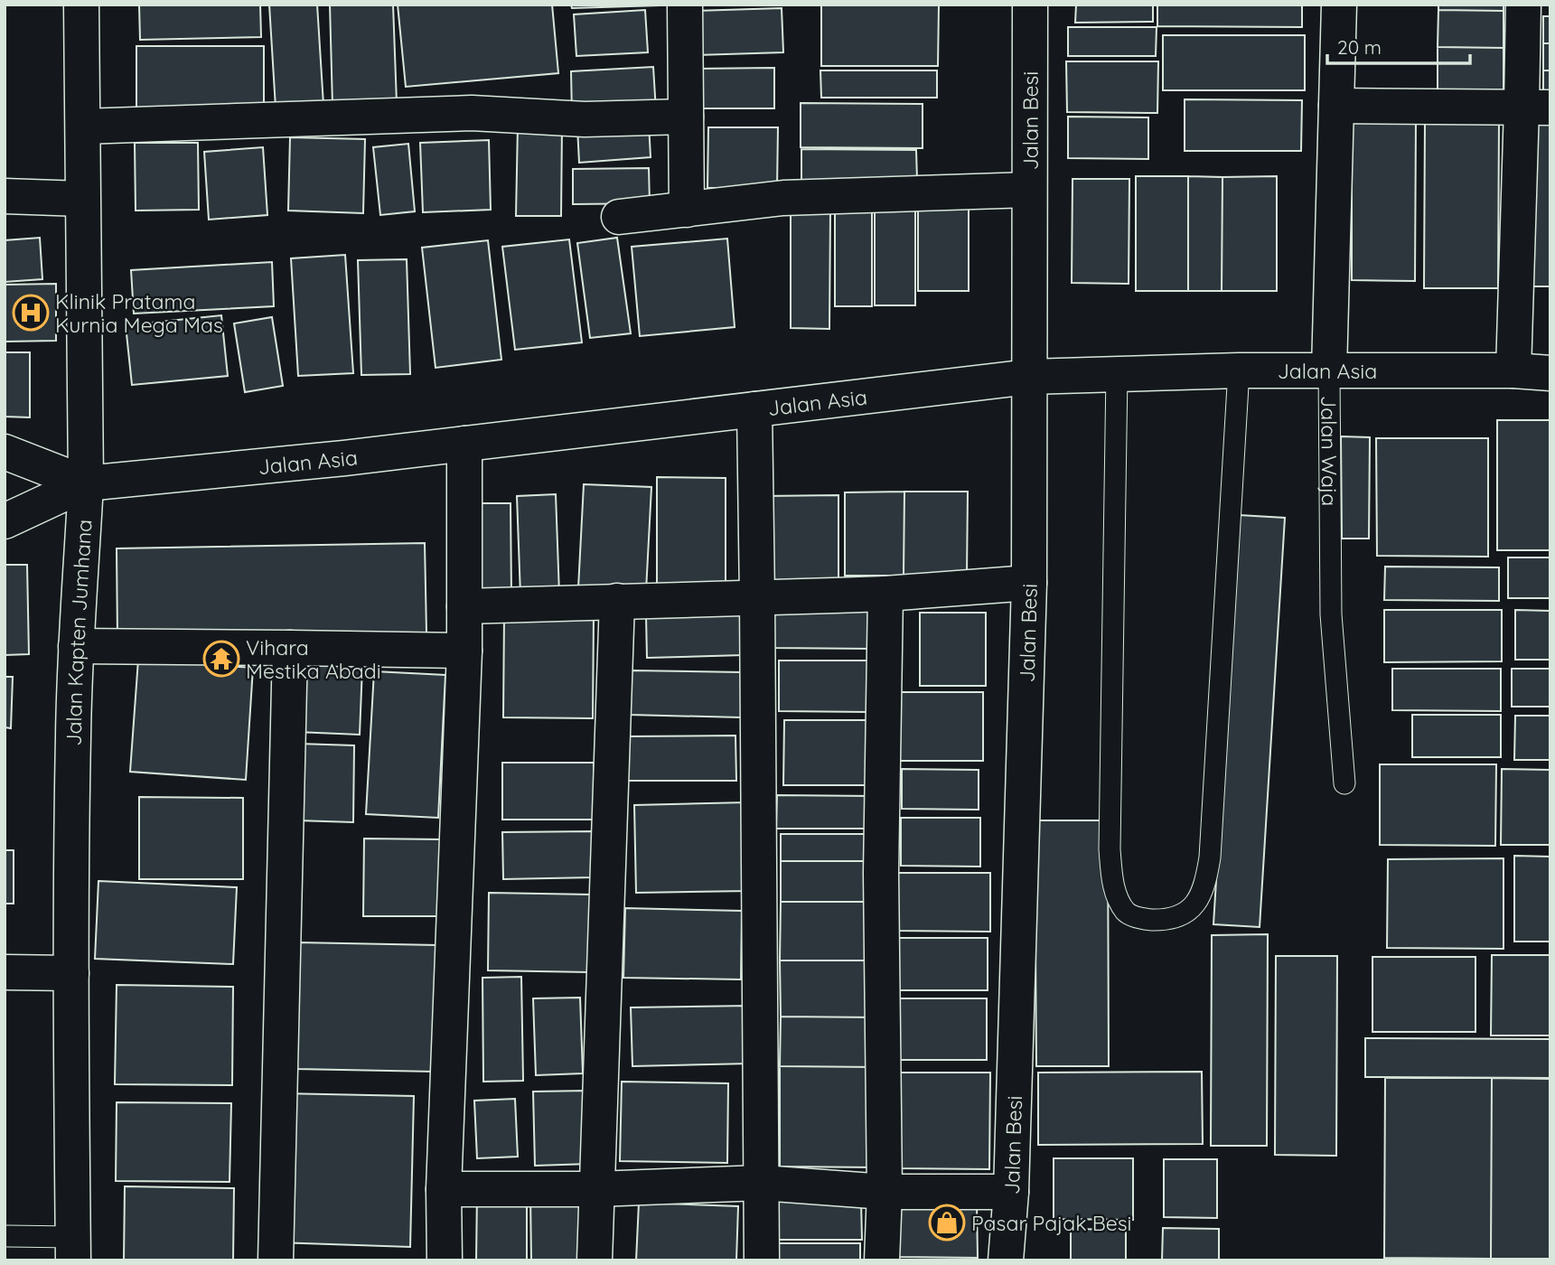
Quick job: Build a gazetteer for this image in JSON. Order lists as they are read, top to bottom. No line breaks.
{"streets":{"street":["Jalan Besi","Jalan Asia","Jalan Waja","Jalan Kapten Jumhana"]},"crossings":[["Jalan Besi","Jalan Asia"],["Jalan Asia","Jalan Waja"],["Jalan Asia","Jalan Kapten Jumhana"]],"places":{"hospital":["Klinik Pratama Kurnia Mega Mas"],"temple":["Vihara Mestika Abadi"],"shop":["Pasar Pajak Besi"]},"scale_bar":"20 m"}
